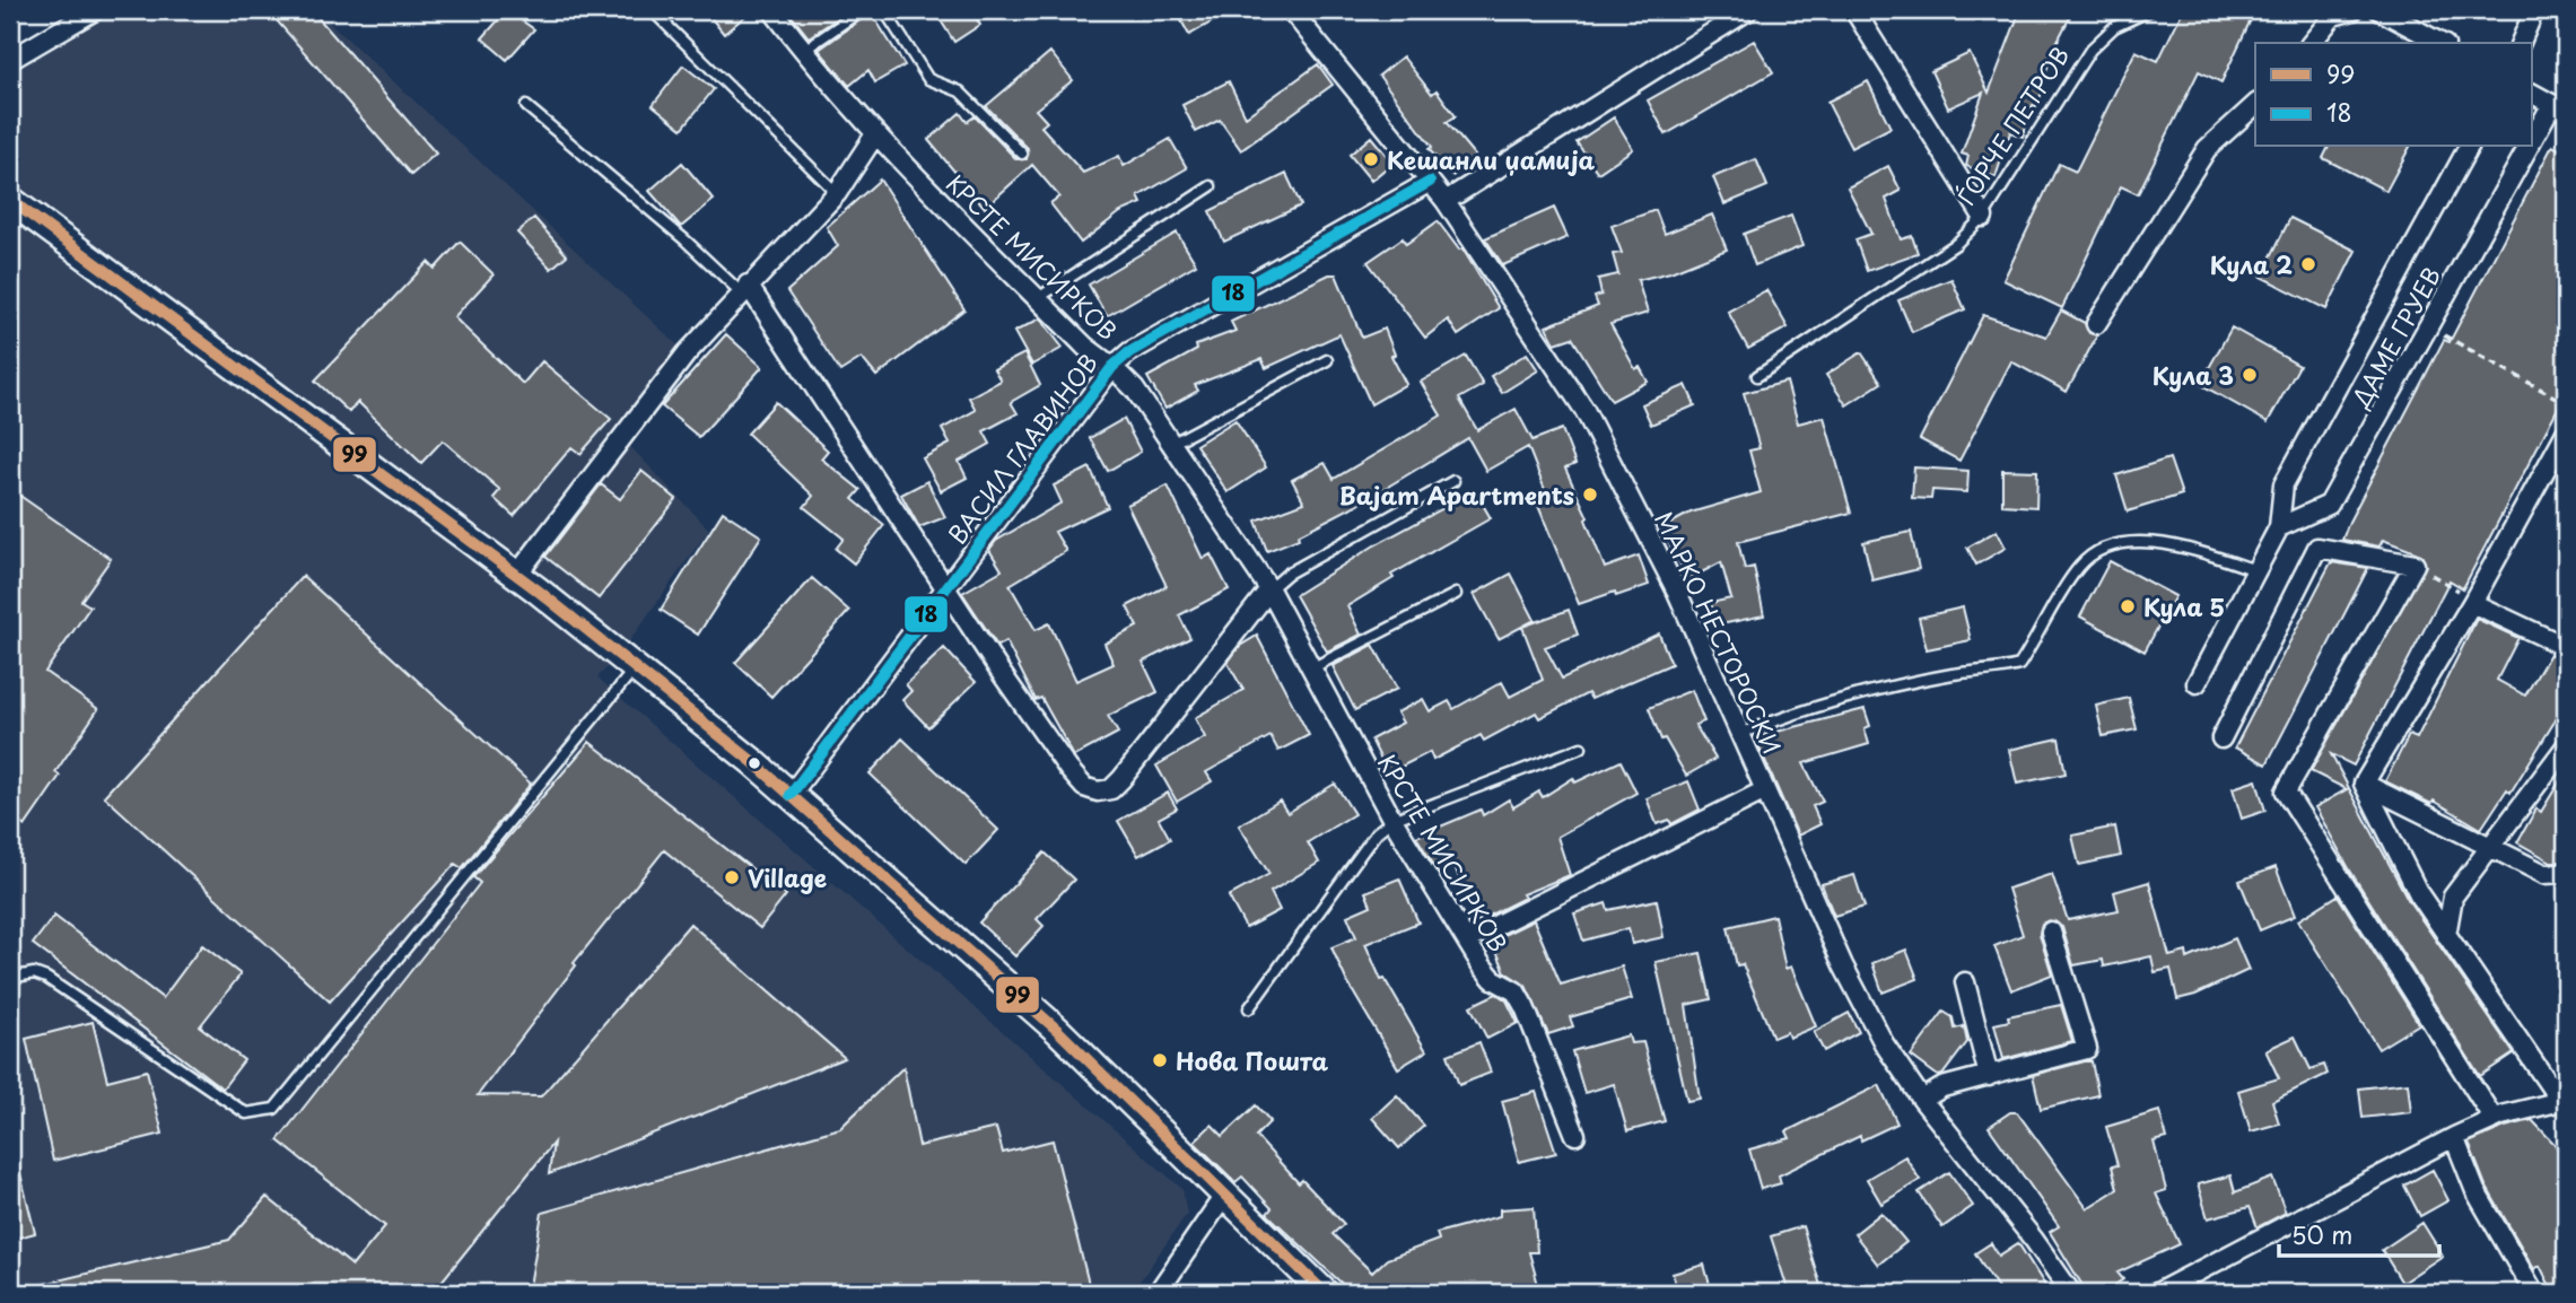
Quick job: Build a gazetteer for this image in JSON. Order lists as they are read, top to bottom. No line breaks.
{"streets":{"street":["КРСТЕ МИСИРКОВ","ДАМЕ ГРУЕВ","ВАСИЛ ГЛАВИНОВ","МАРКО НЕСТОРОСКИ"],"lane":["ЃОРЧЕ ПЕТРОВ"]},"crossings":[["КРСТЕ МИСИРКОВ","ВАСИЛ ГЛАВИНОВ"],["ВАСИЛ ГЛАВИНОВ","МАРКО НЕСТОРОСКИ"]],"places":["Кешанли џамија","Кула 2","Кула 3","Bajam Apartments","Кула 5","Village","Нова Пошта"],"lines":["transit line 18","transit line 99"],"legend":["99","18"],"scale_bar":"50 m"}
